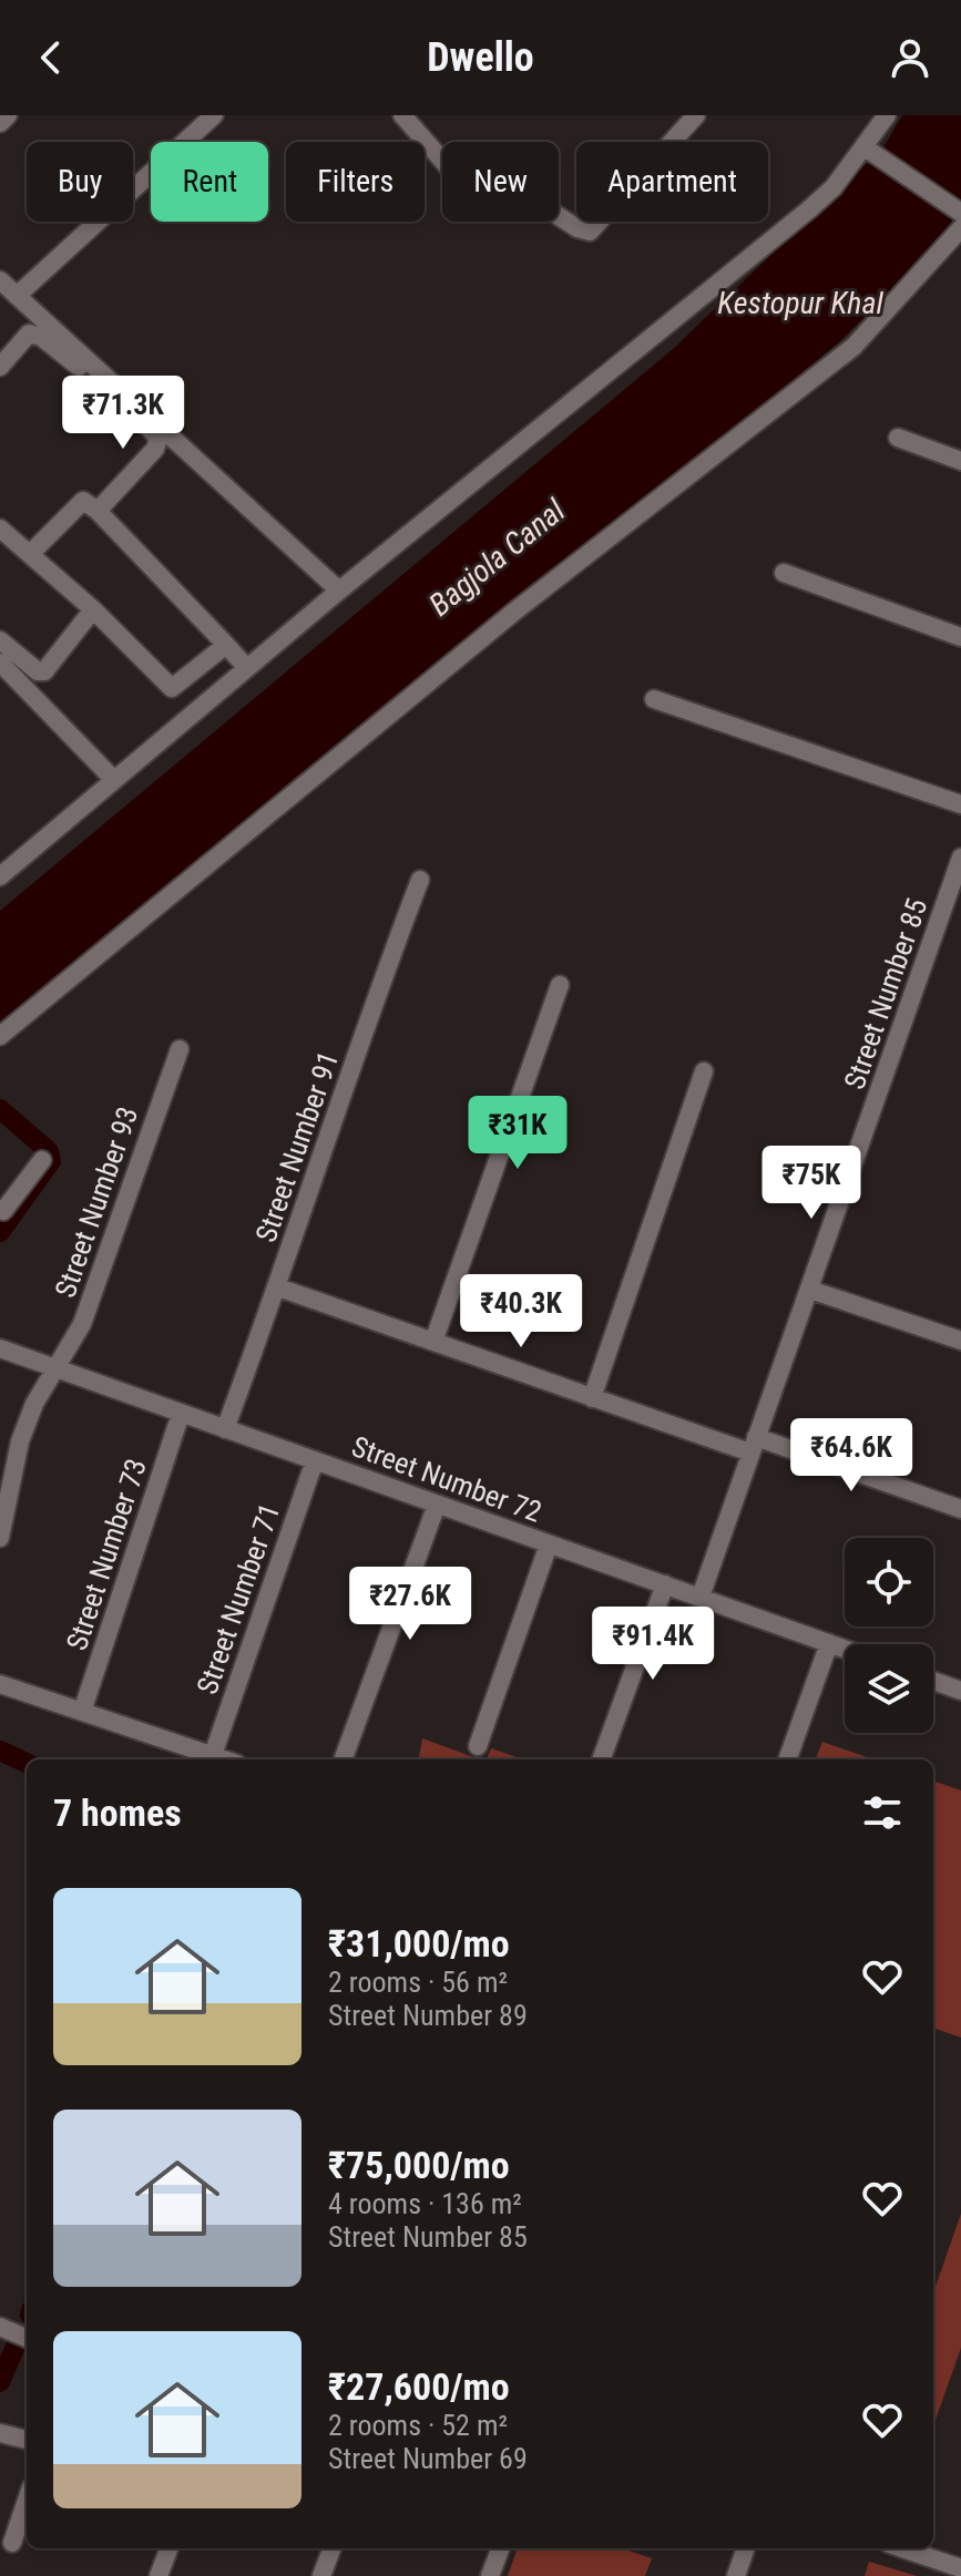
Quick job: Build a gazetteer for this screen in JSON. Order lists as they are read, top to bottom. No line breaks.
{"streets":{"street":["Street Number 85","Street Number 91","Street Number 93","Street Number 72","Street Number 73","Street Number 71"]},"crossings":[["Street Number 85","Street Number 72"],["Street Number 91","Street Number 72"],["Street Number 93","Street Number 72"],["Street Number 72","Street Number 73"],["Street Number 72","Street Number 71"]],"water":["Kestopur Khal","Bagjola Canal"],"page":{"header":"Dwello","chip":["Buy","Rent","Filters","New","Apartment"],"price":["₹71.3K","₹31K","₹75K","₹40.3K","₹64.6K","₹27.6K","₹91.4K"],"heading":"7 homes","list":[{"name":"₹31,000/mo","note":"2 rooms · 56 m² · Street Number 89"},{"name":"₹75,000/mo","note":"4 rooms · 136 m² · Street Number 85"},{"name":"₹27,600/mo","note":"2 rooms · 52 m² · Street Number 69"}]}}
